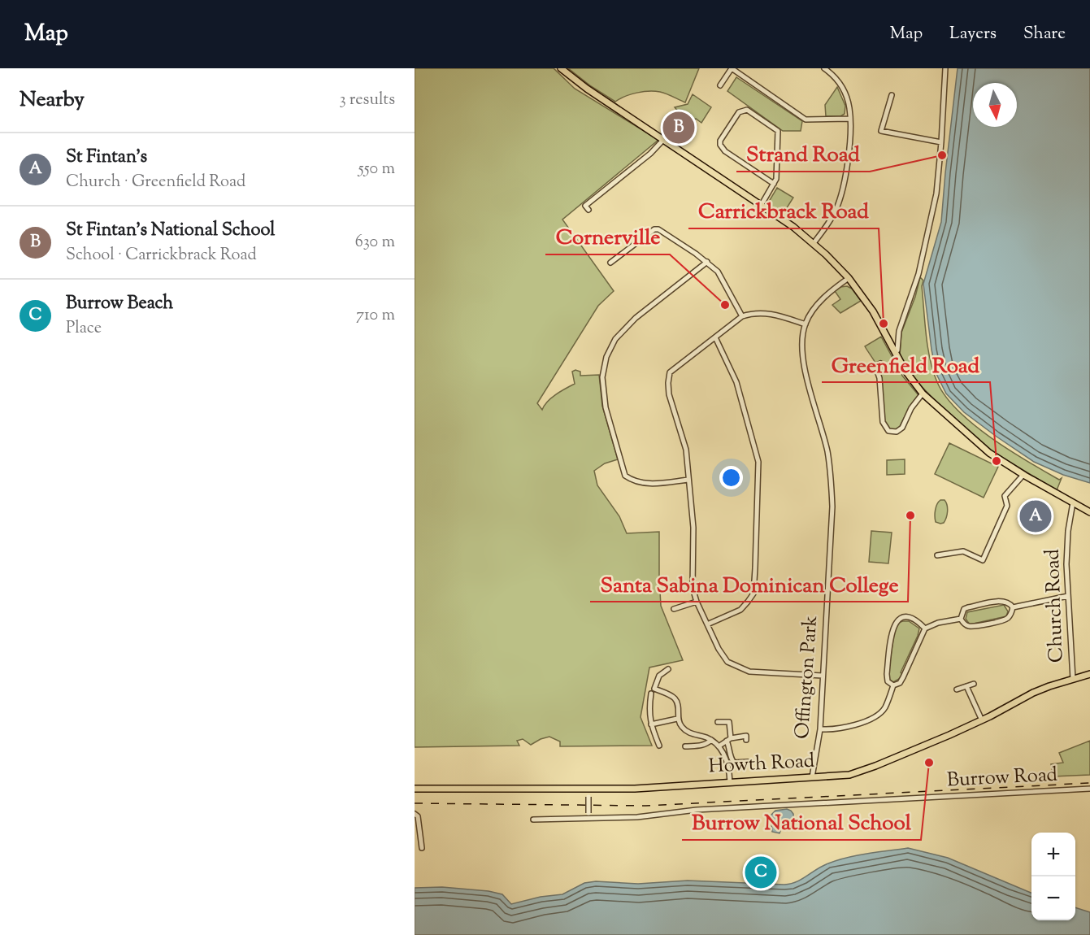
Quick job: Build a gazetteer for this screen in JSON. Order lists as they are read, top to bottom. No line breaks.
{"streets":{"main road":["Howth Road"],"street":["Church Road","Offington Park","Burrow Road"]},"crossings":[["Church Road","Howth Road"],["Offington Park","Howth Road"]],"places":["Strand Road","Cornerville","Carrickbrack Road","Greenfield Road","Santa Sabina Dominican College","Burrow National School"],"north":"bottom","page":{"header":"Map","nav":["Map","Layers","Share"],"heading":["Nearby","3 results"],"pins":["B","A","C"],"list":[{"mark":"A","name":"St Fintan's","note":"Church · Greenfield Road","value":"550 m"},{"mark":"B","name":"St Fintan's National School","note":"School · Carrickbrack Road","value":"630 m"},{"mark":"C","name":"Burrow Beach","note":"Place","value":"710 m"}],"map_buttons":["+","−"]}}
